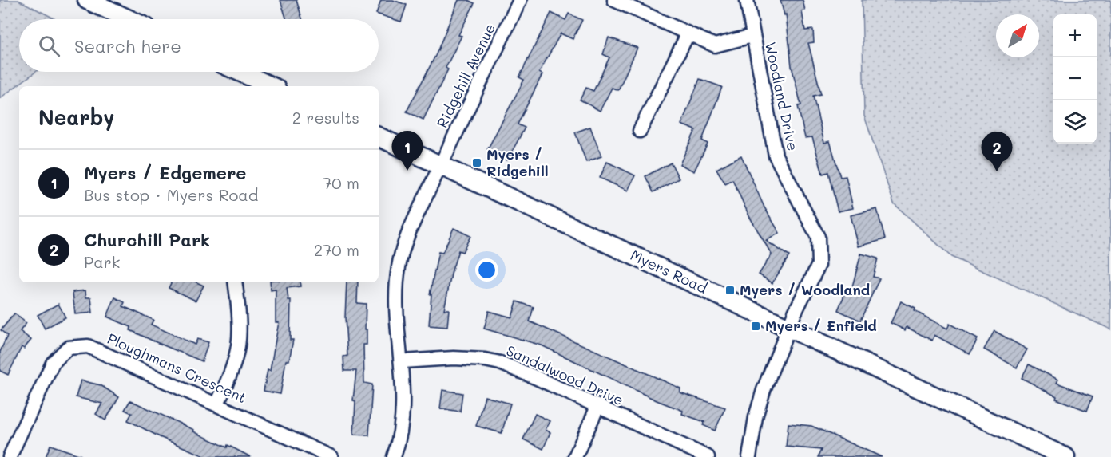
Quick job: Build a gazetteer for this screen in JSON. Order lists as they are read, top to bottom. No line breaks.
{"streets":{"main road":["Myers Road"],"street":["Ridgehill Avenue","Woodland Drive","Ploughmans Crescent","Sandalwood Drive"]},"crossings":[["Ridgehill Avenue","Myers Road"],["Ridgehill Avenue","Sandalwood Drive"],["Woodland Drive","Myers Road"]],"places":{"transit":["Myers / Ridgehill","Myers / Woodland","Myers / Enfield"]},"north":"top right","page":{"map_buttons":["+","−"],"search":"Search here","heading":["Nearby","2 results"],"pins":["1","2"],"list":[{"mark":"1","name":"Myers / Edgemere","note":"Bus stop · Myers Road","value":"70 m"},{"mark":"2","name":"Churchill Park","note":"Park","value":"270 m"}]}}
